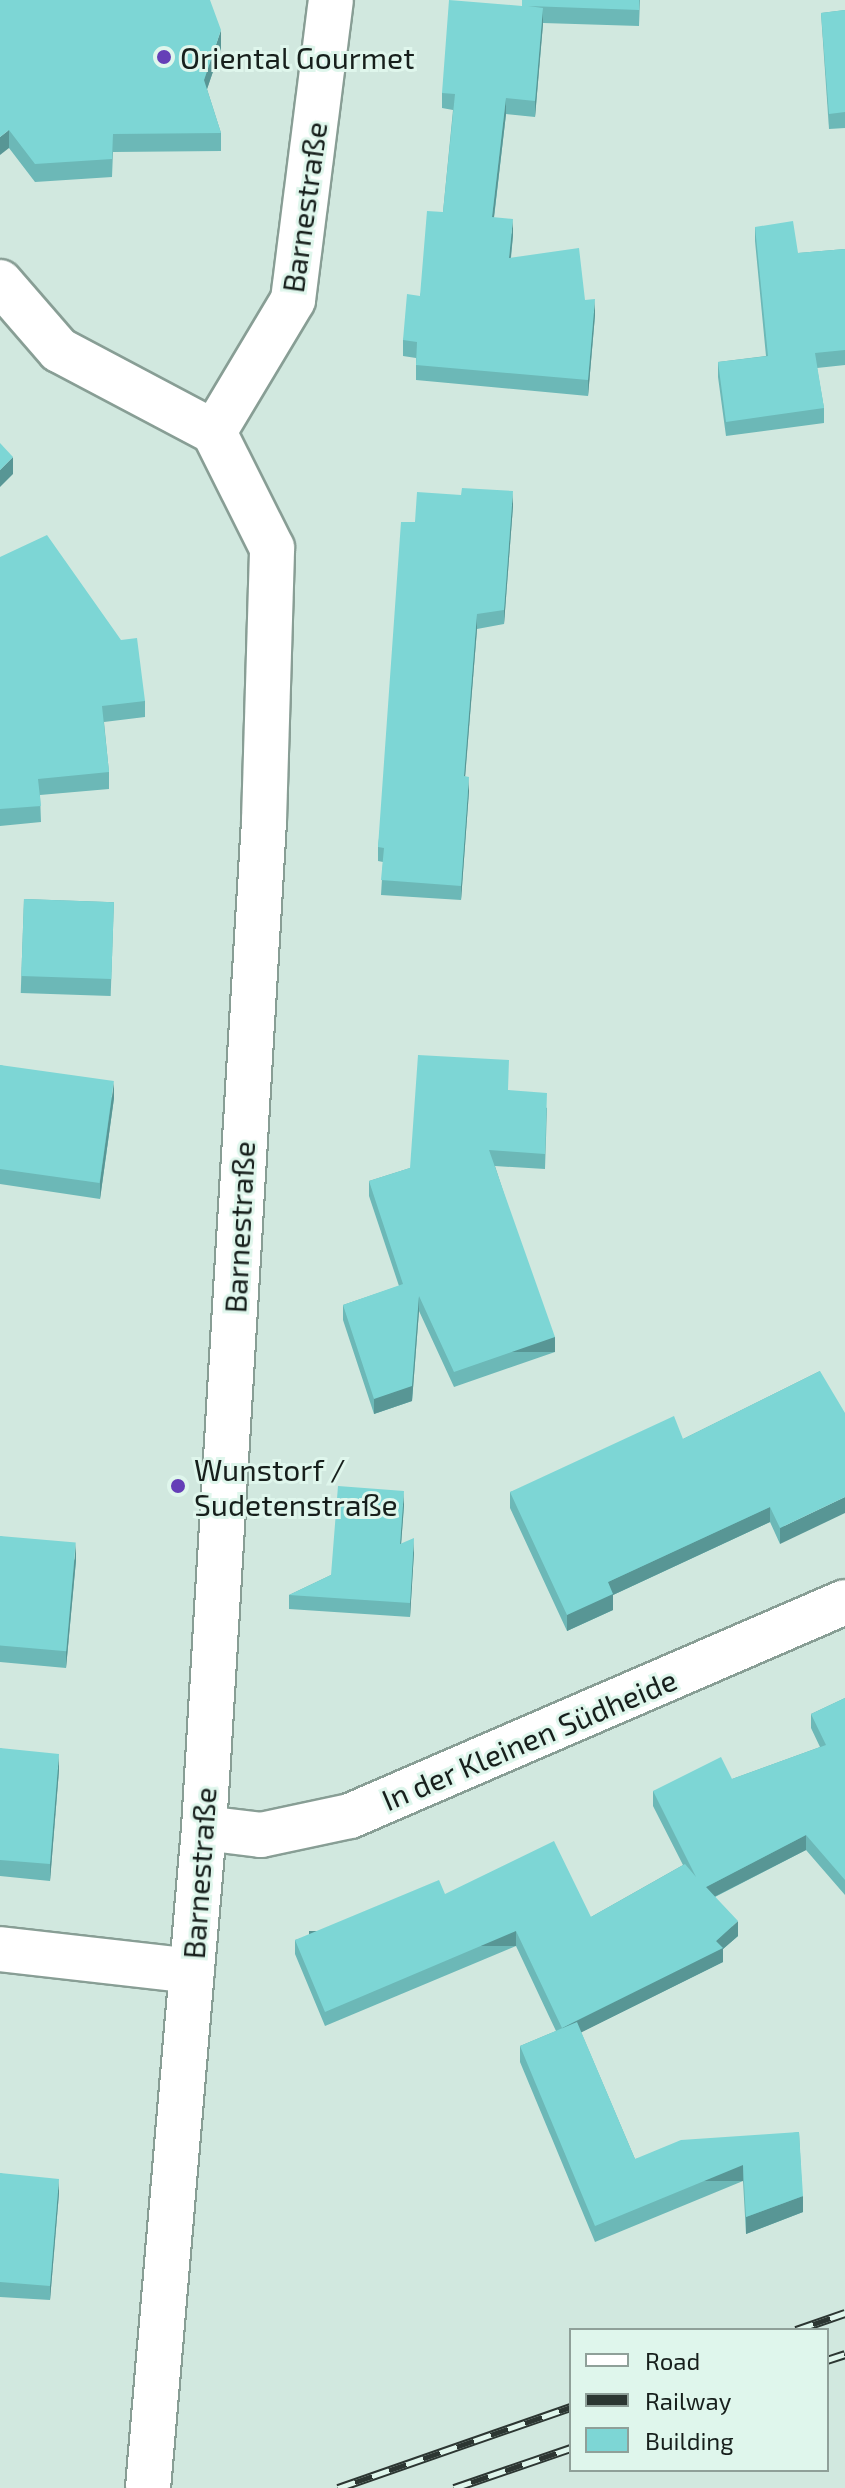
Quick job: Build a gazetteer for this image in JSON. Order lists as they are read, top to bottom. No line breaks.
{"streets":{"street":["Barnestraße","In der Kleinen Südheide"]},"crossings":[["Barnestraße","In der Kleinen Südheide"]],"places":["Oriental Gourmet","Wunstorf / Sudetenstraße"],"legend":["Road","Railway","Building"]}
